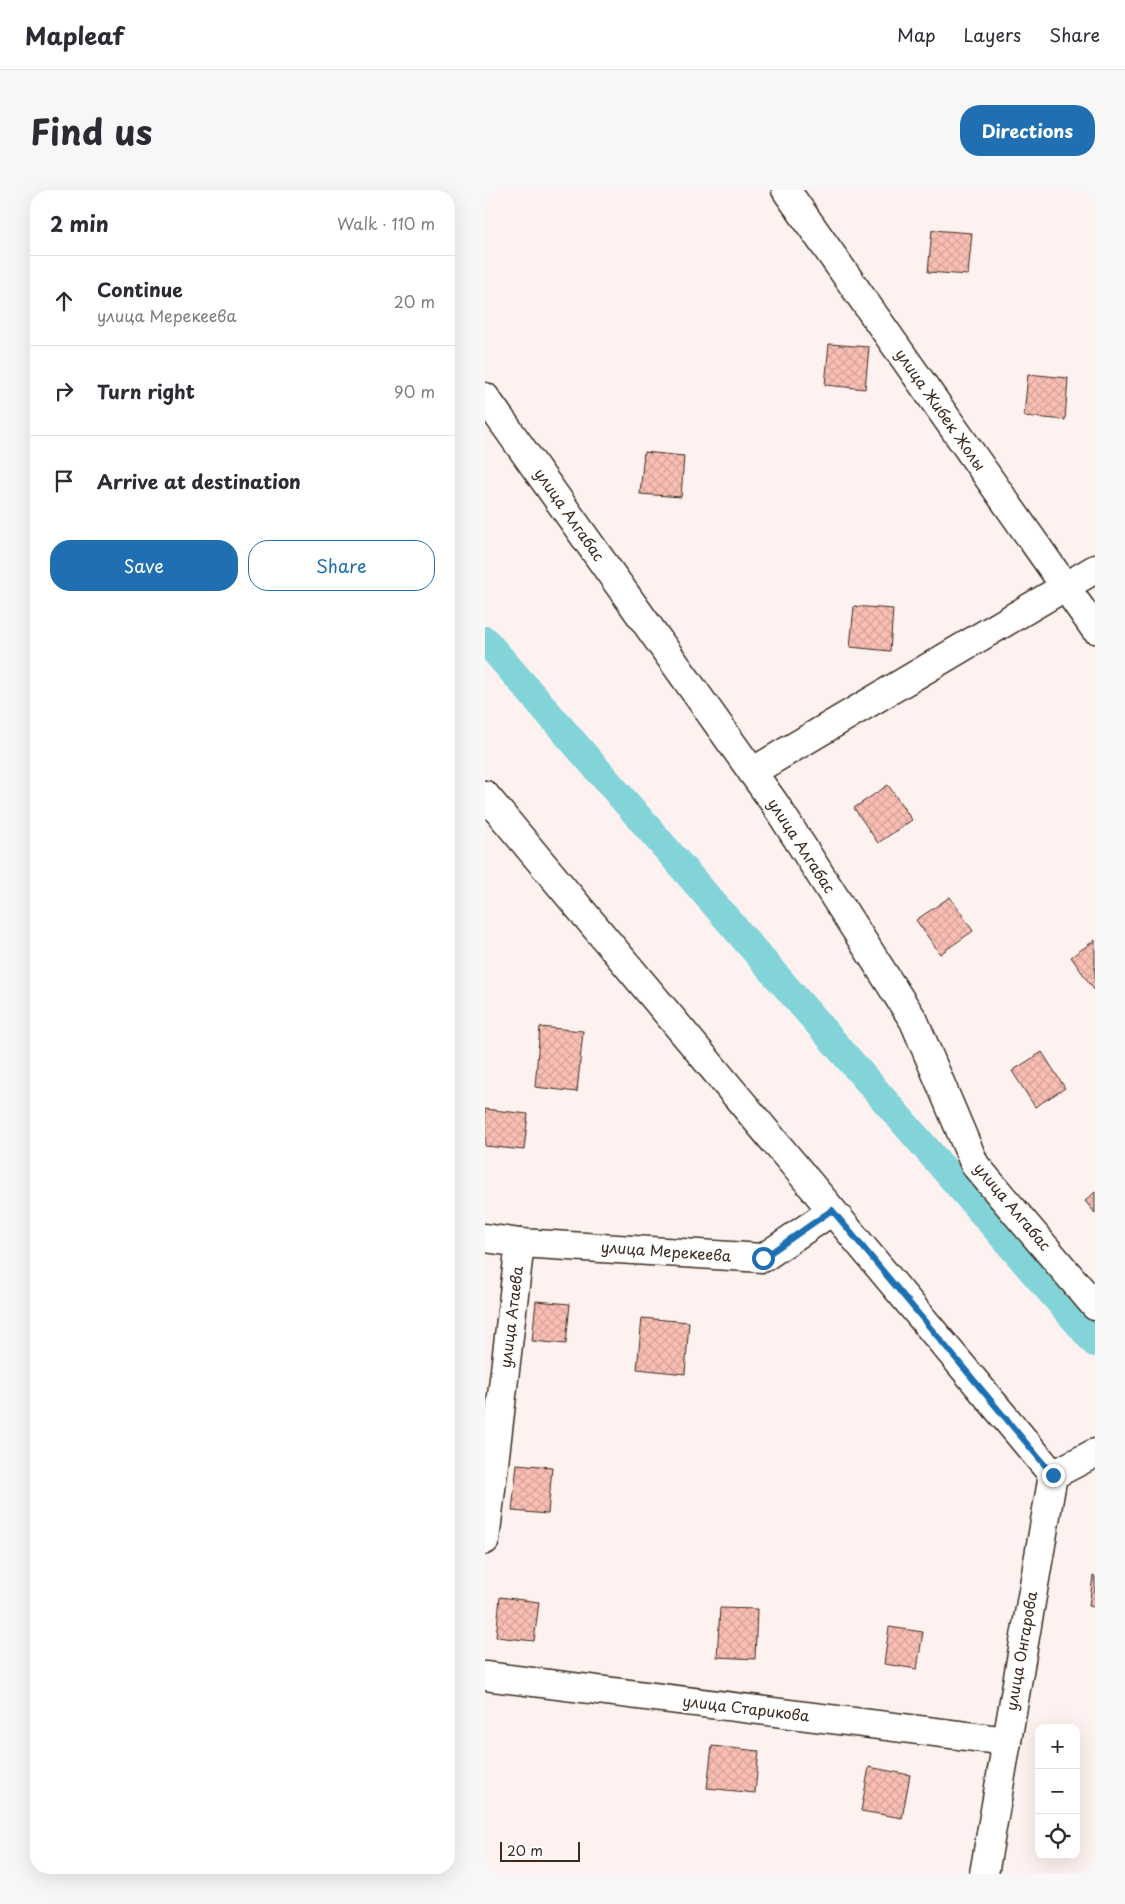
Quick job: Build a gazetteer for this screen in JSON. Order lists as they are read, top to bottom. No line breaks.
{"streets":{"street":["улица Жибек Жолы","улица Алгабас","улица Мерекеева","улица Атаева","улица Онгарова","улица Старикова"]},"crossings":[["улица Мерекеева","улица Атаева"],["улица Онгарова","улица Старикова"]],"scale_bar":"20 m","page":{"header":"Mapleaf","nav":["Map","Layers","Share"],"title":"Find us","buttons":["Directions",["Save","Share"]],"heading":["2 min","Walk · 110 m"],"list":[["Continue","улица Мерекеева","20 m"],["Turn right","90 m"],"Arrive at destination"],"map_buttons":["+","−"],"scale":"20 m"}}
